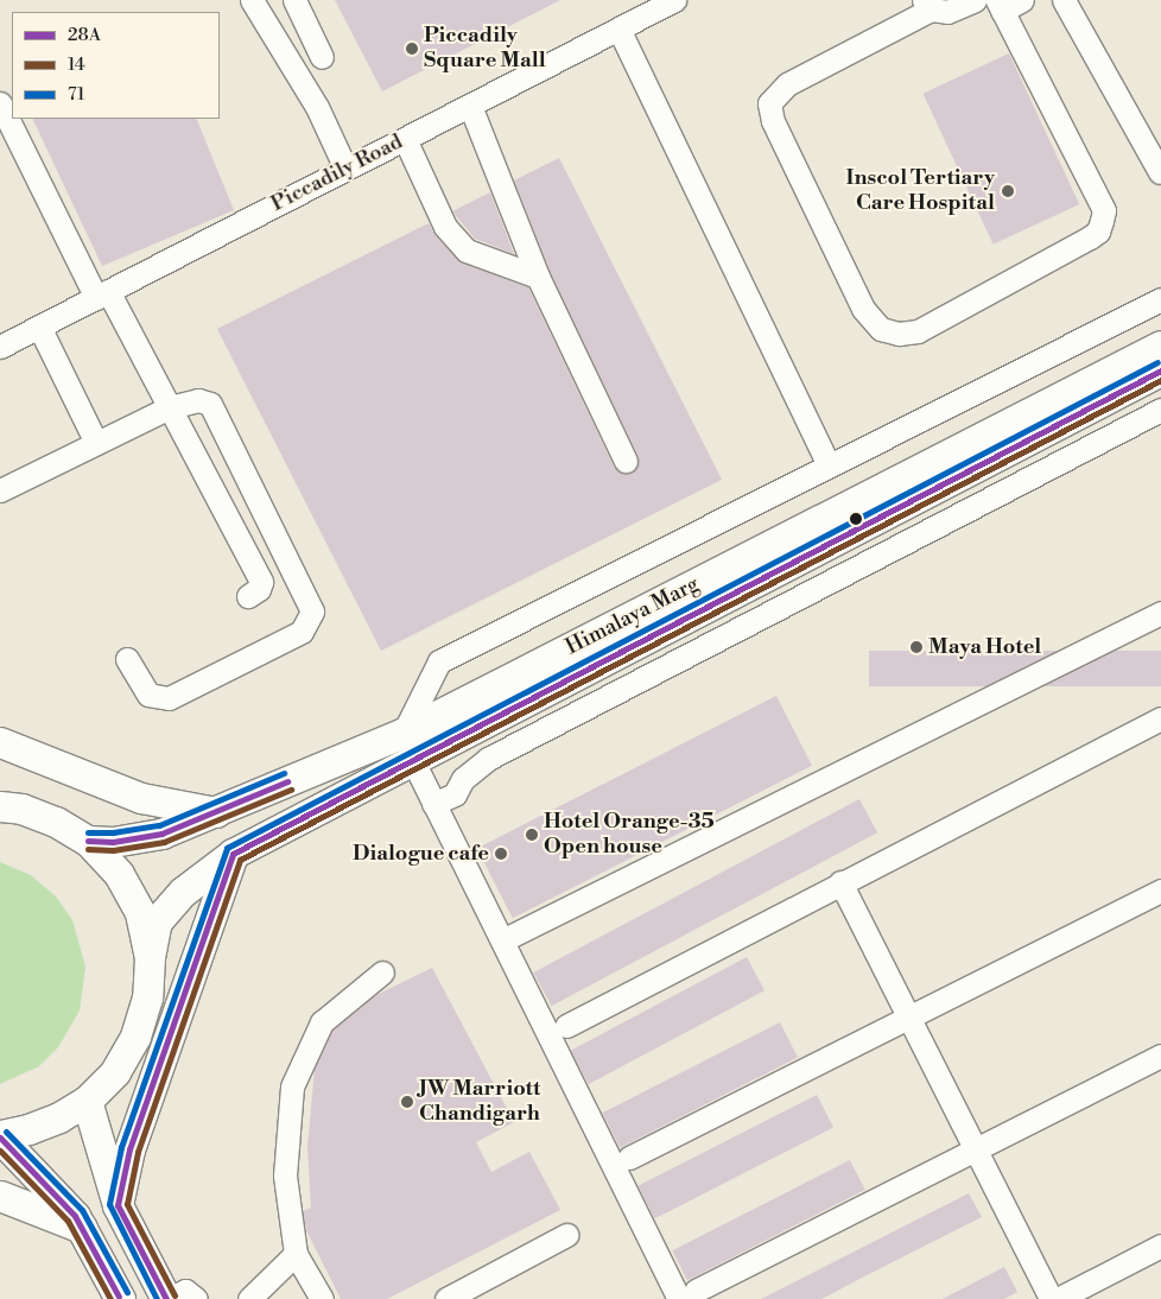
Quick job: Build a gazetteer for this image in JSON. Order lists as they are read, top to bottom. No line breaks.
{"streets":{"main road":["Himalaya Marg"],"street":["Piccadily Road"]},"places":["Piccadily Square Mall","Inscol Tertiary Care Hospital","Maya Hotel","Hotel Orange-35 Open house","Dialogue cafe","JW Marriott Chandigarh"],"lines":["transit line 71","transit line 28A","transit line 14"],"legend":["28A","14","71"]}
